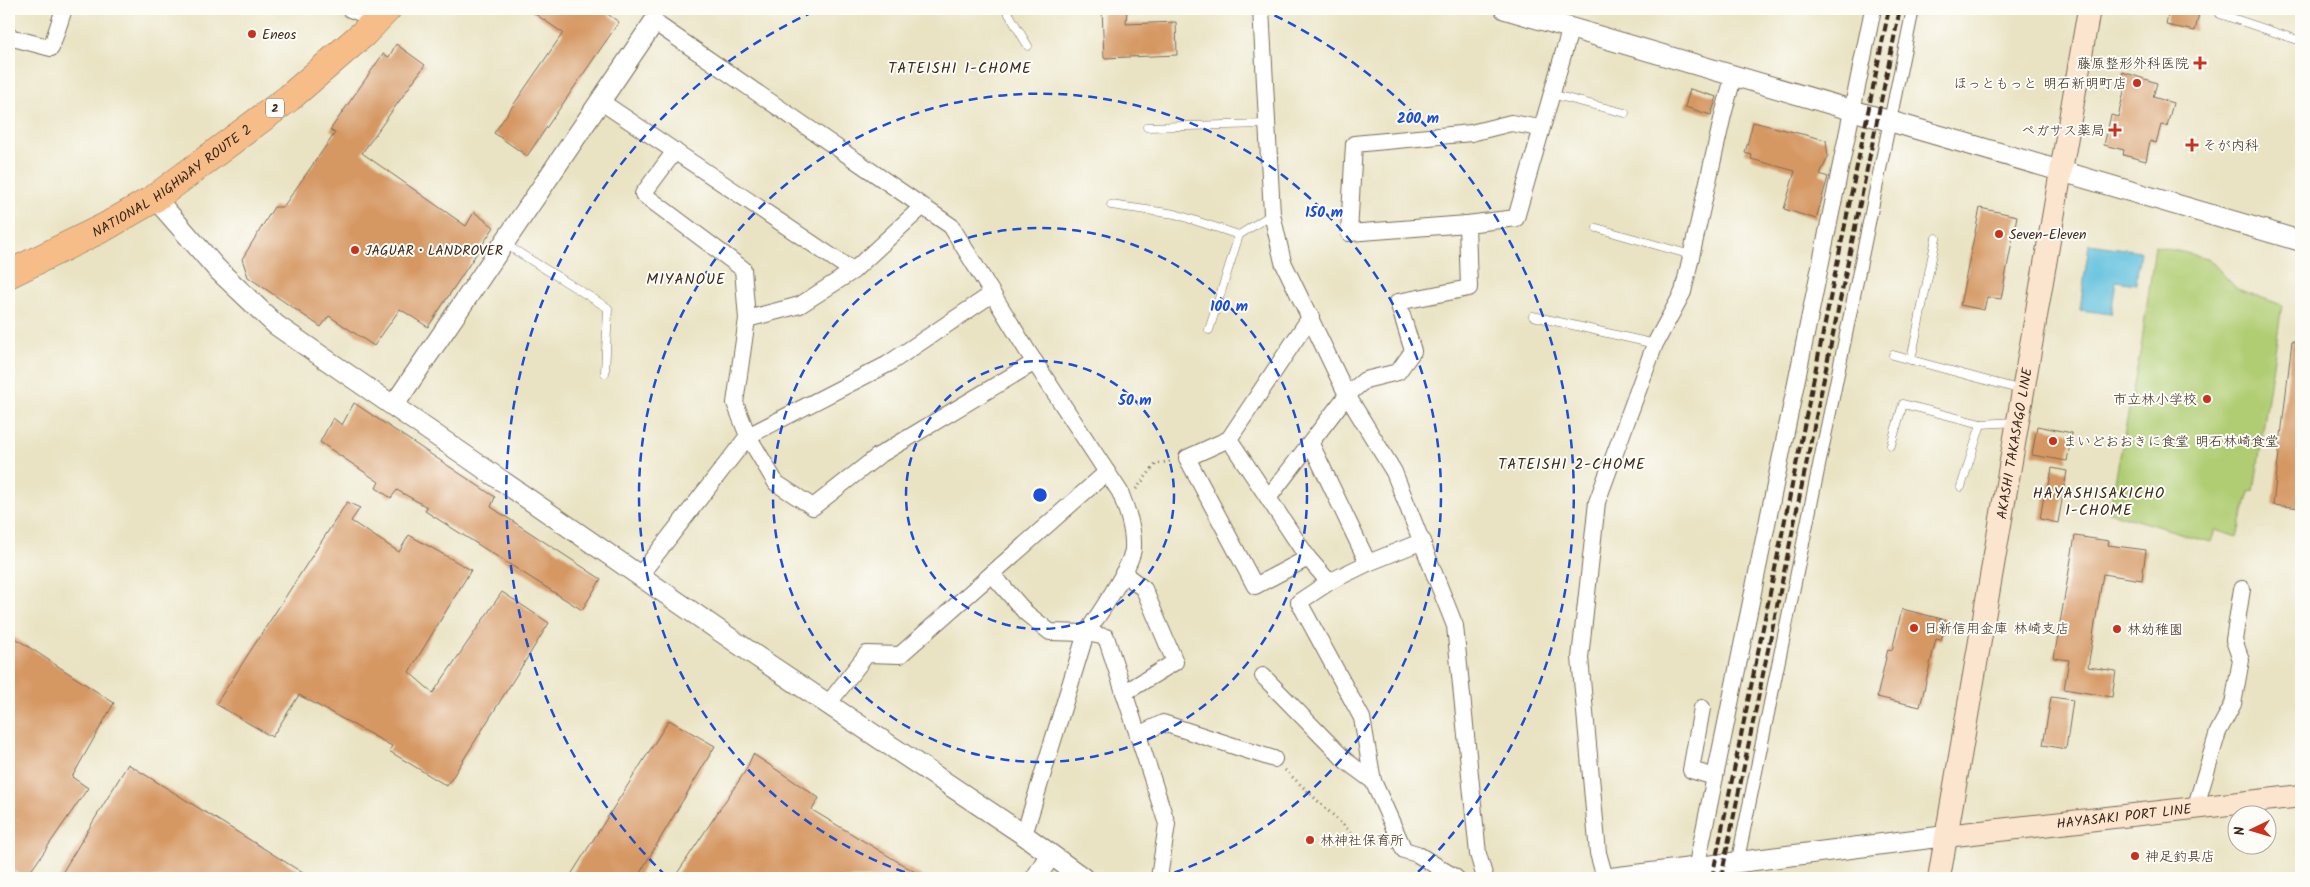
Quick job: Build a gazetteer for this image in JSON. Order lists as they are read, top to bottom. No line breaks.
{"streets":{"highway":["2","NATIONAL HIGHWAY ROUTE 2"],"main road":["AKASHI TAKASAGO LINE","HAYASAKI PORT LINE"]},"crossings":[["AKASHI TAKASAGO LINE","HAYASAKI PORT LINE"]],"districts":["TATEISHI 1-CHOME","MIYANOUE","TATEISHI 2-CHOME","HAYASHISAKICHO 1-CHOME"],"places":{"other":["Eneos","ほっともっと 明石新明町店","Seven-Eleven","JAGUAR・LANDROVER","市立林小学校","まいどおおきに食堂 明石林崎食堂","日新信用金庫 林崎支店","林幼稚園","林神社保育所","神足釣具店"],"health":["藤原整形外科医院","ペガサス薬局","そが内科"]},"north":"left","rings":["200 m","150 m","100 m","50 m"]}
